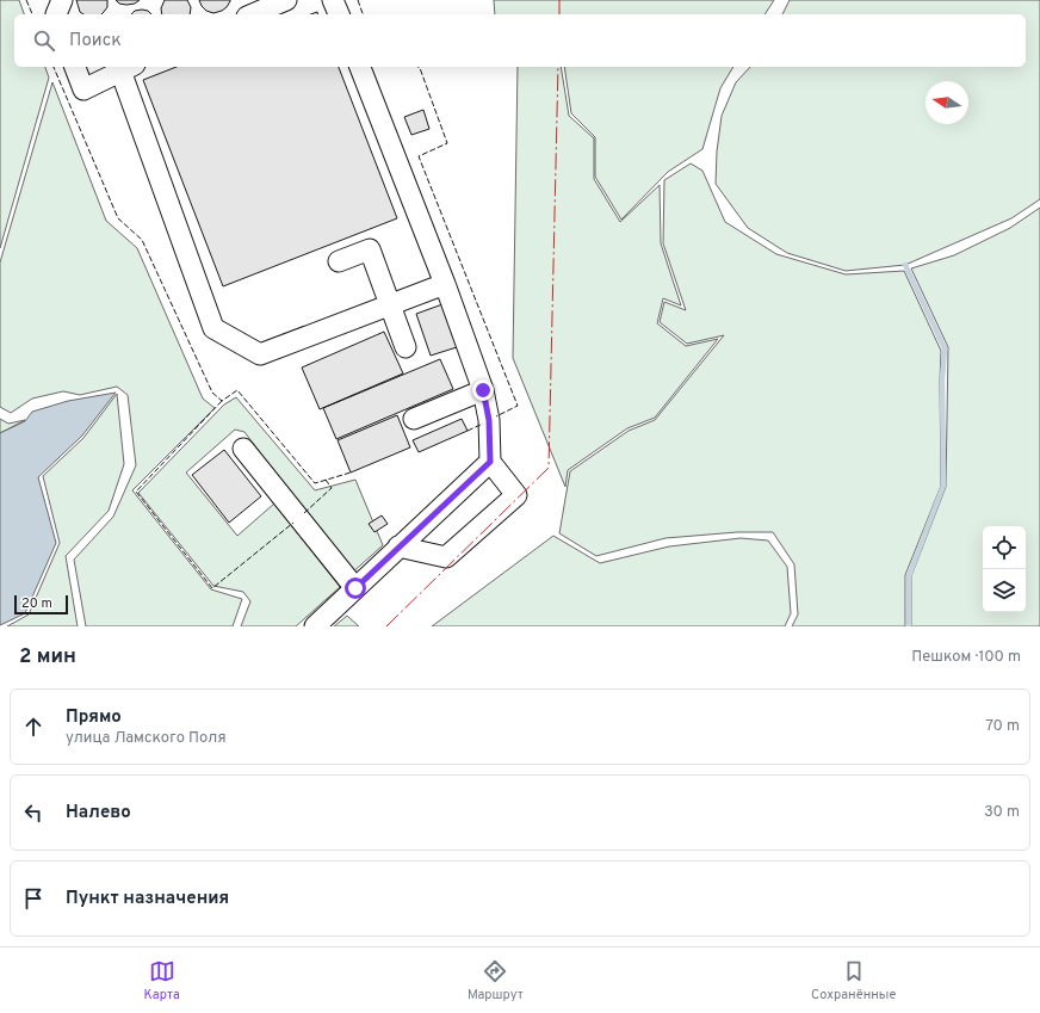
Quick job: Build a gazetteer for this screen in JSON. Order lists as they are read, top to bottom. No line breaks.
{"scale_bar":"20 m","north":"left","page":{"search":"Поиск","scale":"20 m","heading":["2 мин","Пешком · 100 m"],"list":[["Прямо","улица Ламского Поля","70 m"],["Налево","30 m"],"Пункт назначения"],"nav":["Карта","Маршрут","Сохранённые"]}}
